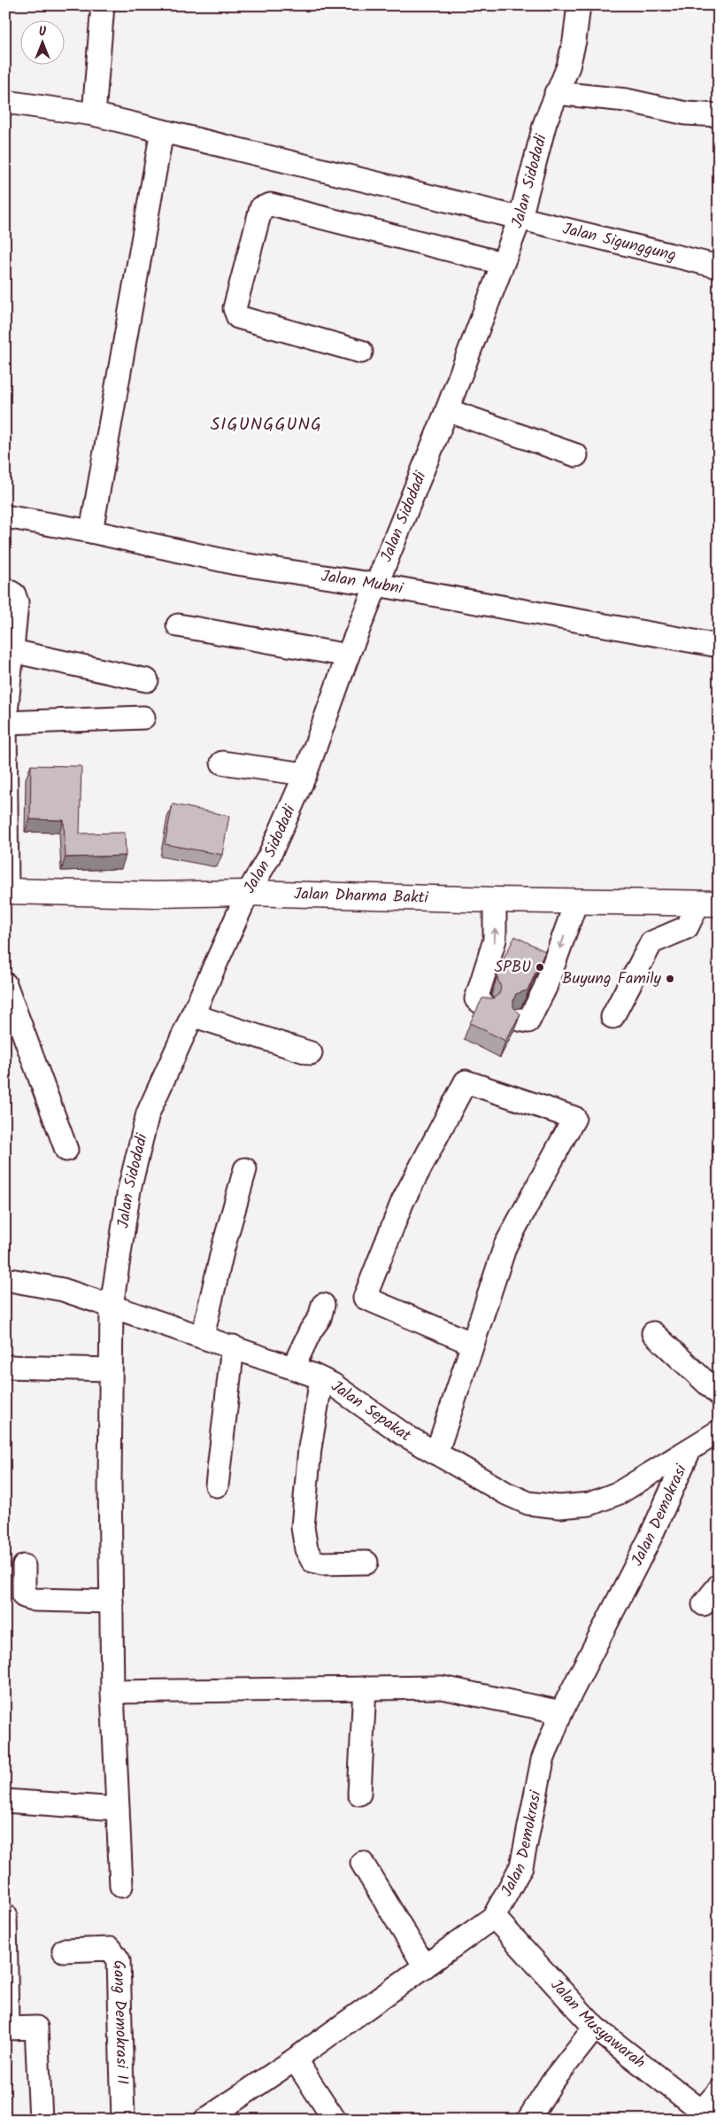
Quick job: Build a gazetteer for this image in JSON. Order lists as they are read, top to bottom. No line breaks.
{"streets":{"main road":["Jalan Dharma Bakti"],"street":["Jalan Sidodadi","Jalan Sigunggung","Jalan Mubni","Jalan Sepakat","Jalan Demokrasi","Gang Demokrasi II","Jalan Musyawarah"]},"crossings":[["Jalan Sidodadi","Jalan Sigunggung"],["Jalan Sidodadi","Jalan Mubni"],["Jalan Sidodadi","Jalan Dharma Bakti"],["Jalan Sidodadi","Jalan Sepakat"],["Jalan Sepakat","Jalan Demokrasi"],["Jalan Demokrasi","Jalan Musyawarah"]],"districts":["SIGUNGGUNG"],"places":["SPBU","Buyung Family"],"north":"top"}
